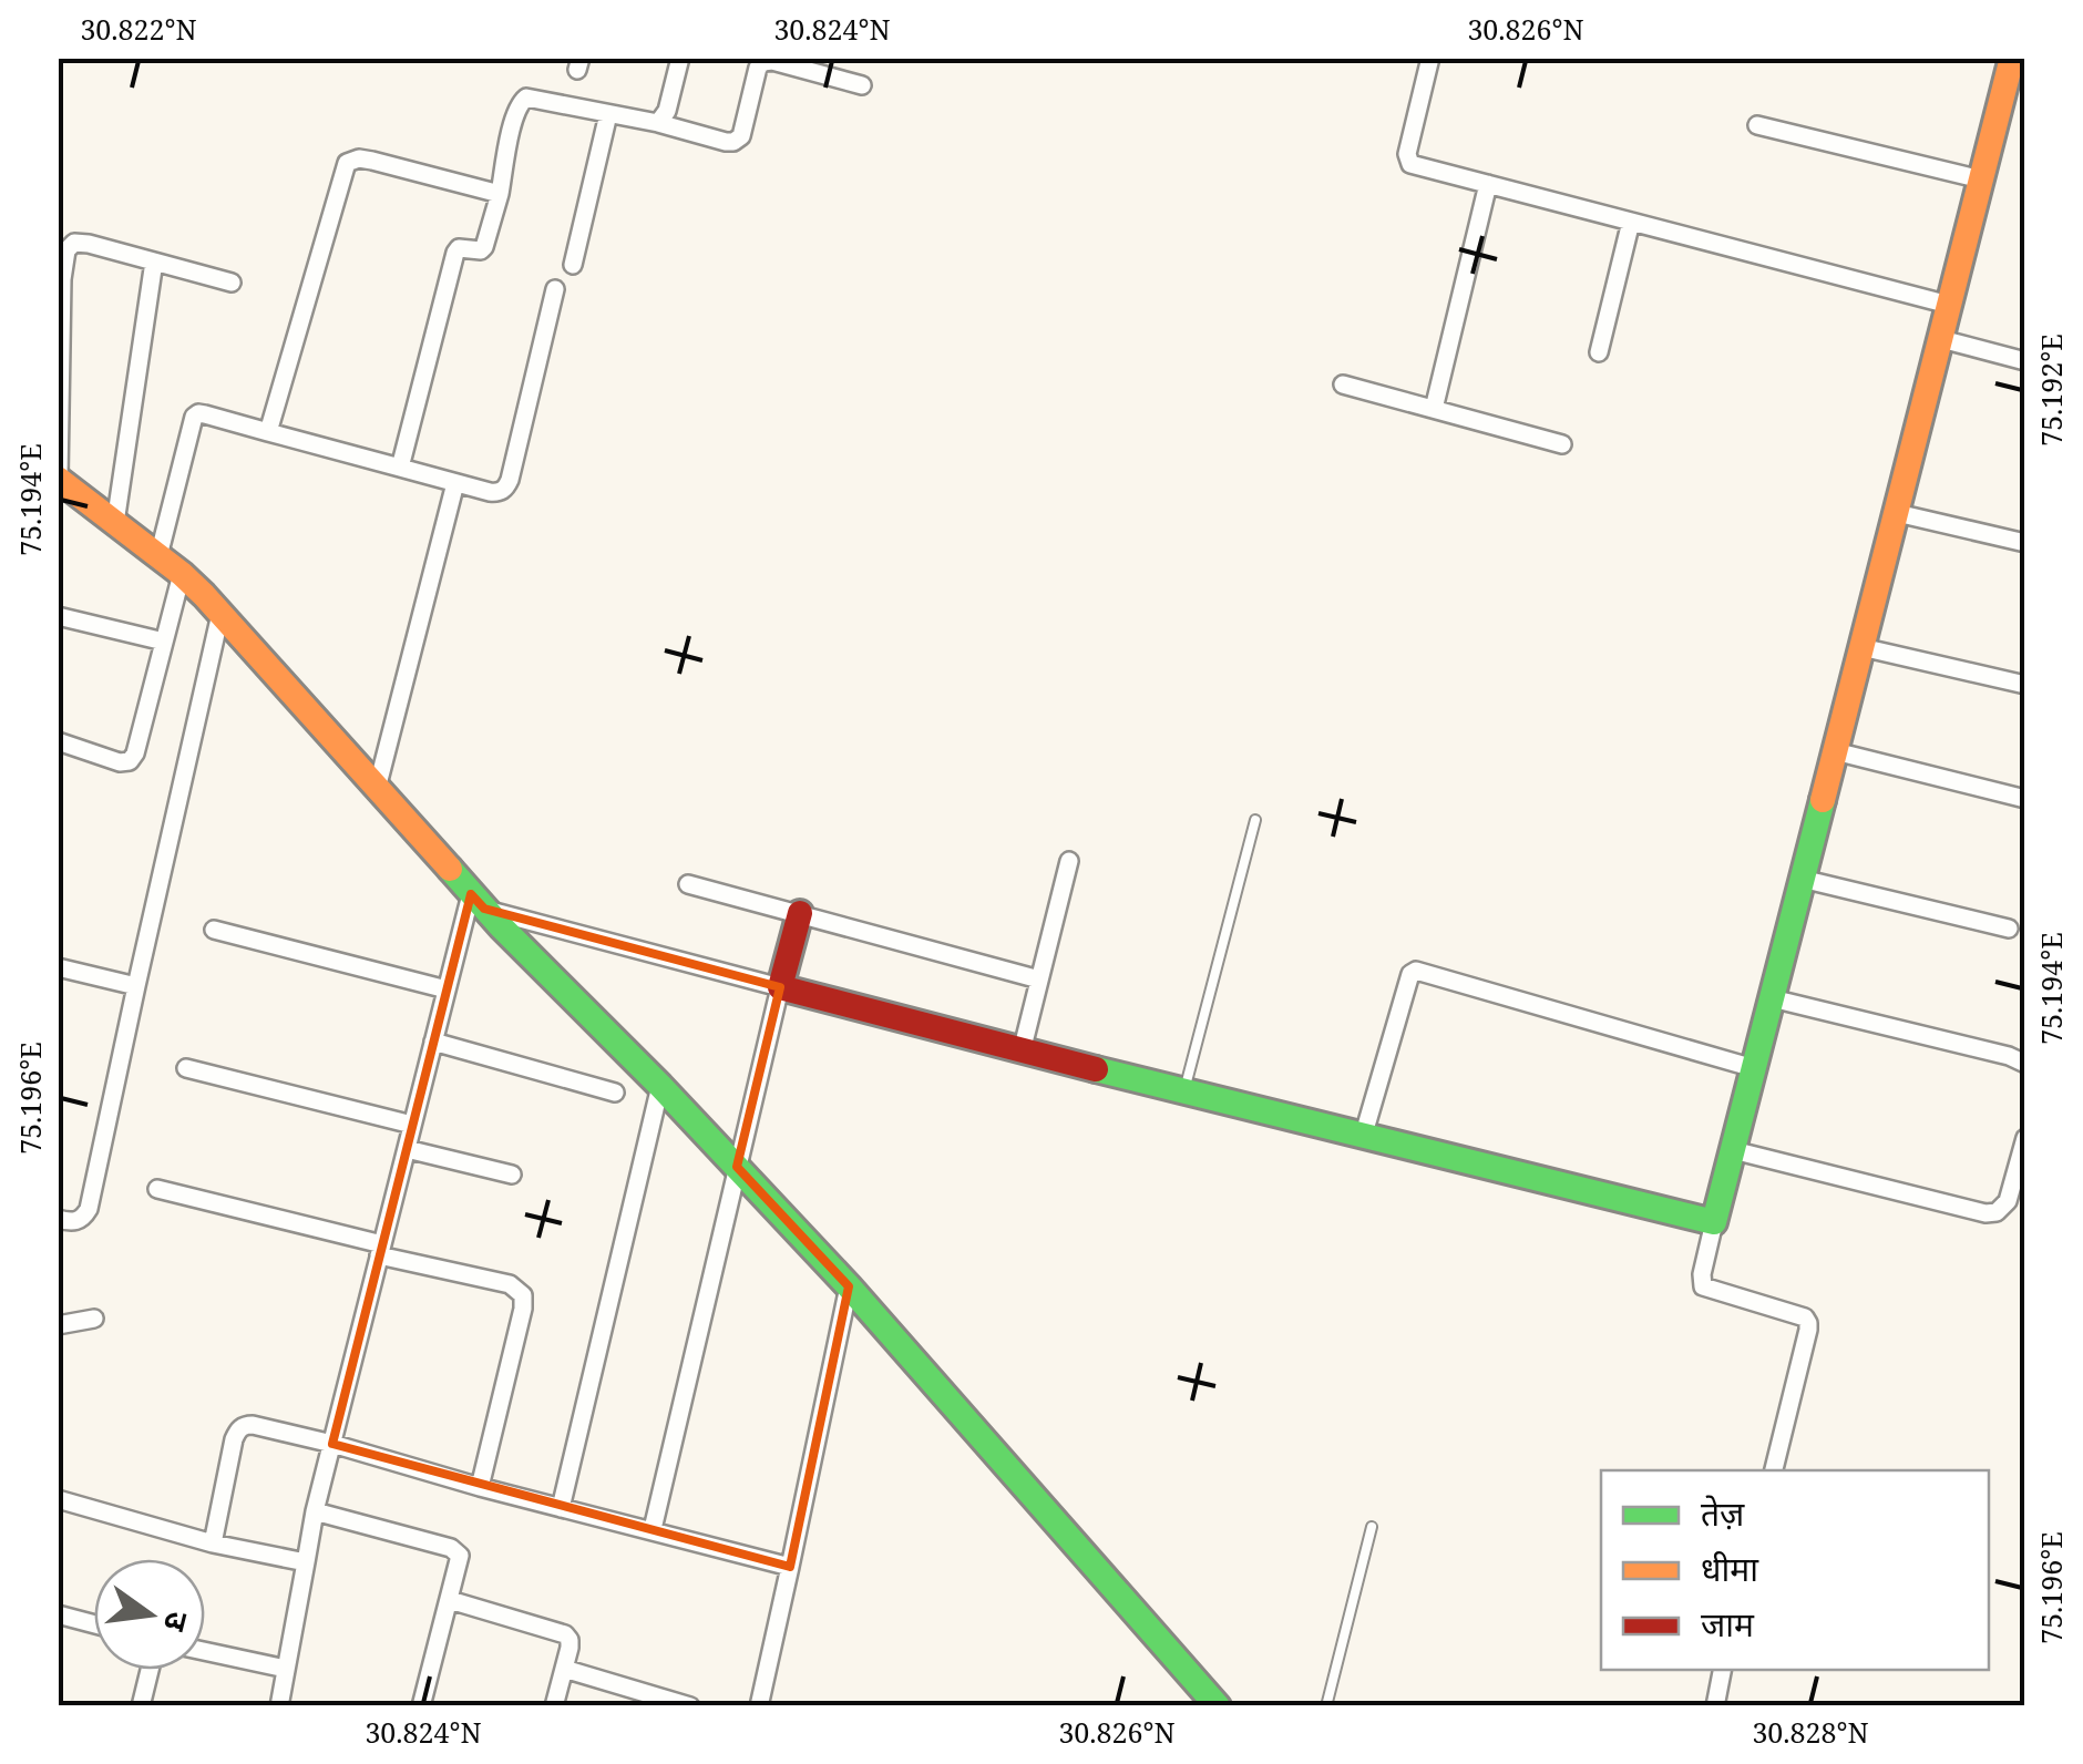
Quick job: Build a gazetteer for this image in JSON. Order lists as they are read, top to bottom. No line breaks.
{"legend":["तेज़","धीमा","जाम"],"north":"right","coordinates":["30.822°N","30.824°N","30.826°N","75.192°E","75.194°E","75.196°E","30.828°N"]}
